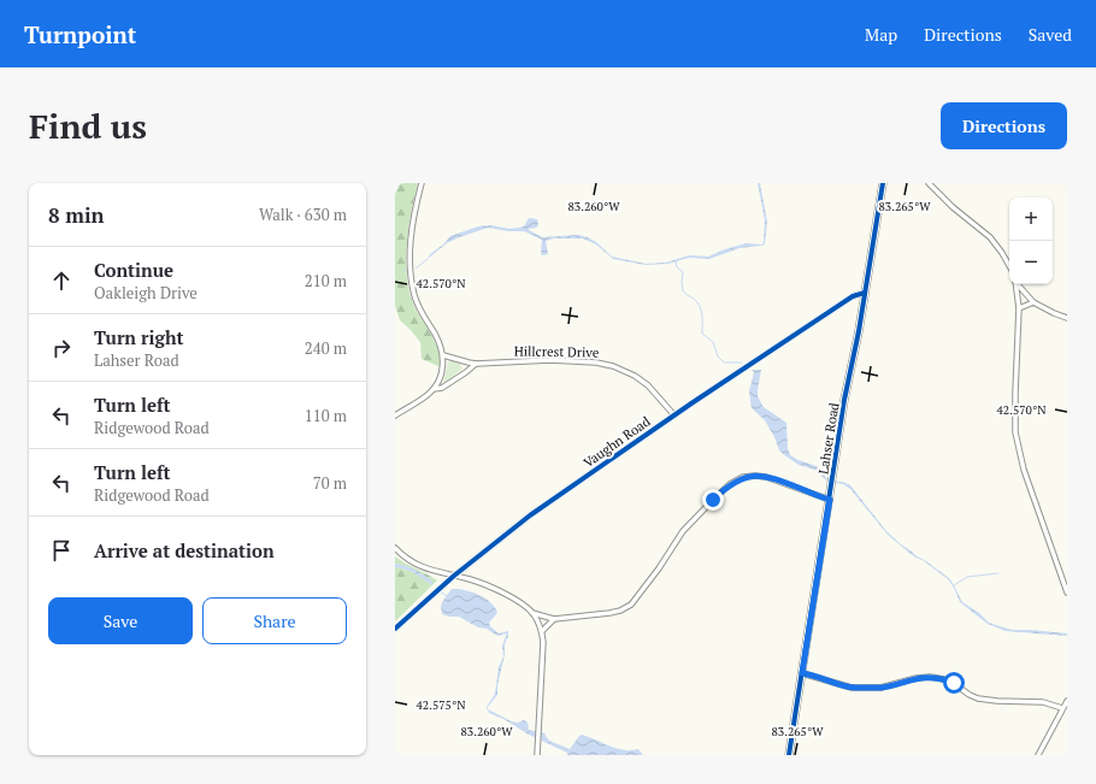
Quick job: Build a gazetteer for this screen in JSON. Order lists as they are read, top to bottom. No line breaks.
{"streets":{"street":["Hillcrest Drive","Lahser Road","Vaughn Road"]},"crossings":[["Hillcrest Drive","Vaughn Road"],["Lahser Road","Vaughn Road"]],"page":{"header":"Turnpoint","nav":["Map","Directions","Saved"],"buttons":["Directions",["Save","Share"]],"title":"Find us","heading":["8 min","Walk · 630 m"],"map_buttons":["+","−"],"list":[["Continue","Oakleigh Drive","210 m"],["Turn right","Lahser Road","240 m"],["Turn left","Ridgewood Road","110 m"],["Turn left","Ridgewood Road","70 m"],"Arrive at destination"]},"coordinates":["83.260°W","83.265°W","42.570°N","42.575°N"]}
